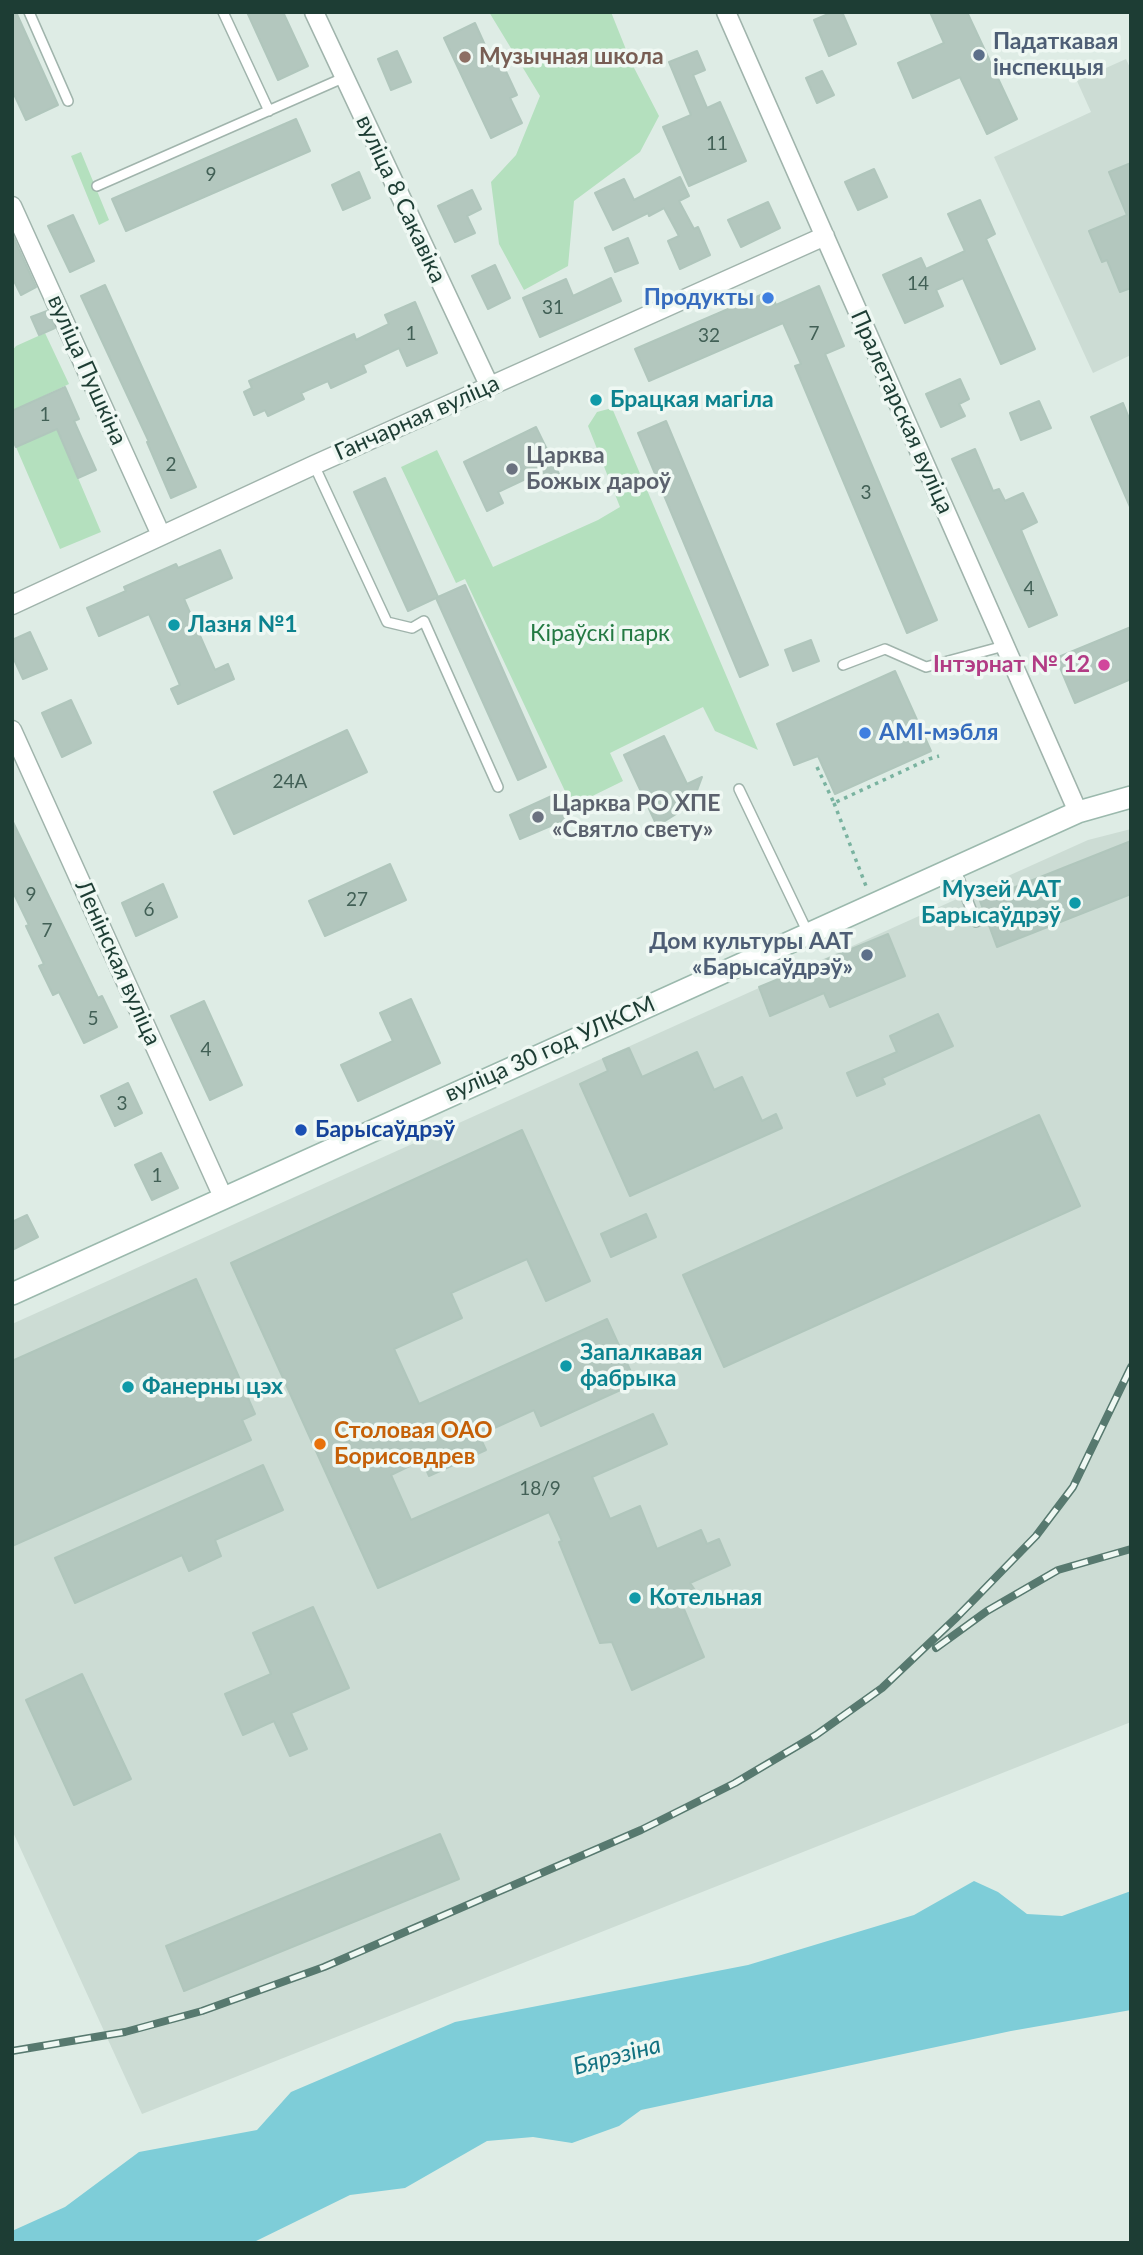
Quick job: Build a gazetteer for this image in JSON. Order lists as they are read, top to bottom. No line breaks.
{"streets":{"main road":["вуліца 30 год УЛКСМ"],"street":["вуліца 8 Сакавіка","вуліца Пушкіна","Пралетарская вуліца","Ганчарная вуліца","Ленінская вуліца"]},"crossings":[["вуліца 8 Сакавіка","Ганчарная вуліца"],["вуліца Пушкіна","Ганчарная вуліца"],["Пралетарская вуліца","Ганчарная вуліца"],["Пралетарская вуліца","вуліца 30 год УЛКСМ"],["Ленінская вуліца","вуліца 30 год УЛКСМ"]],"water":["Бярэзіна"],"parks":["Кіраўскі парк"],"places":["Падаткавая інспекцыя","Музычная школа","Продукты","Брацкая магіла","Царква Божых дароў","Лазня №1","Інтэрнат № 12","AMI-мэбля","Царква РО ХПЕ «Святло свету»","Музей ААТ Барысаўдрэў","Дом культуры ААТ «Барысаўдрэў»","Барысаўдрэў","Запалкавая фабрыка","Фанерны цэх","Столовая ОАО Борисовдрев","Котельная"],"house_numbers":["11","9","14","31","1","7","32","1","2","3","4","24А","9","27","6","7","5","4","3","1","18/9"]}
